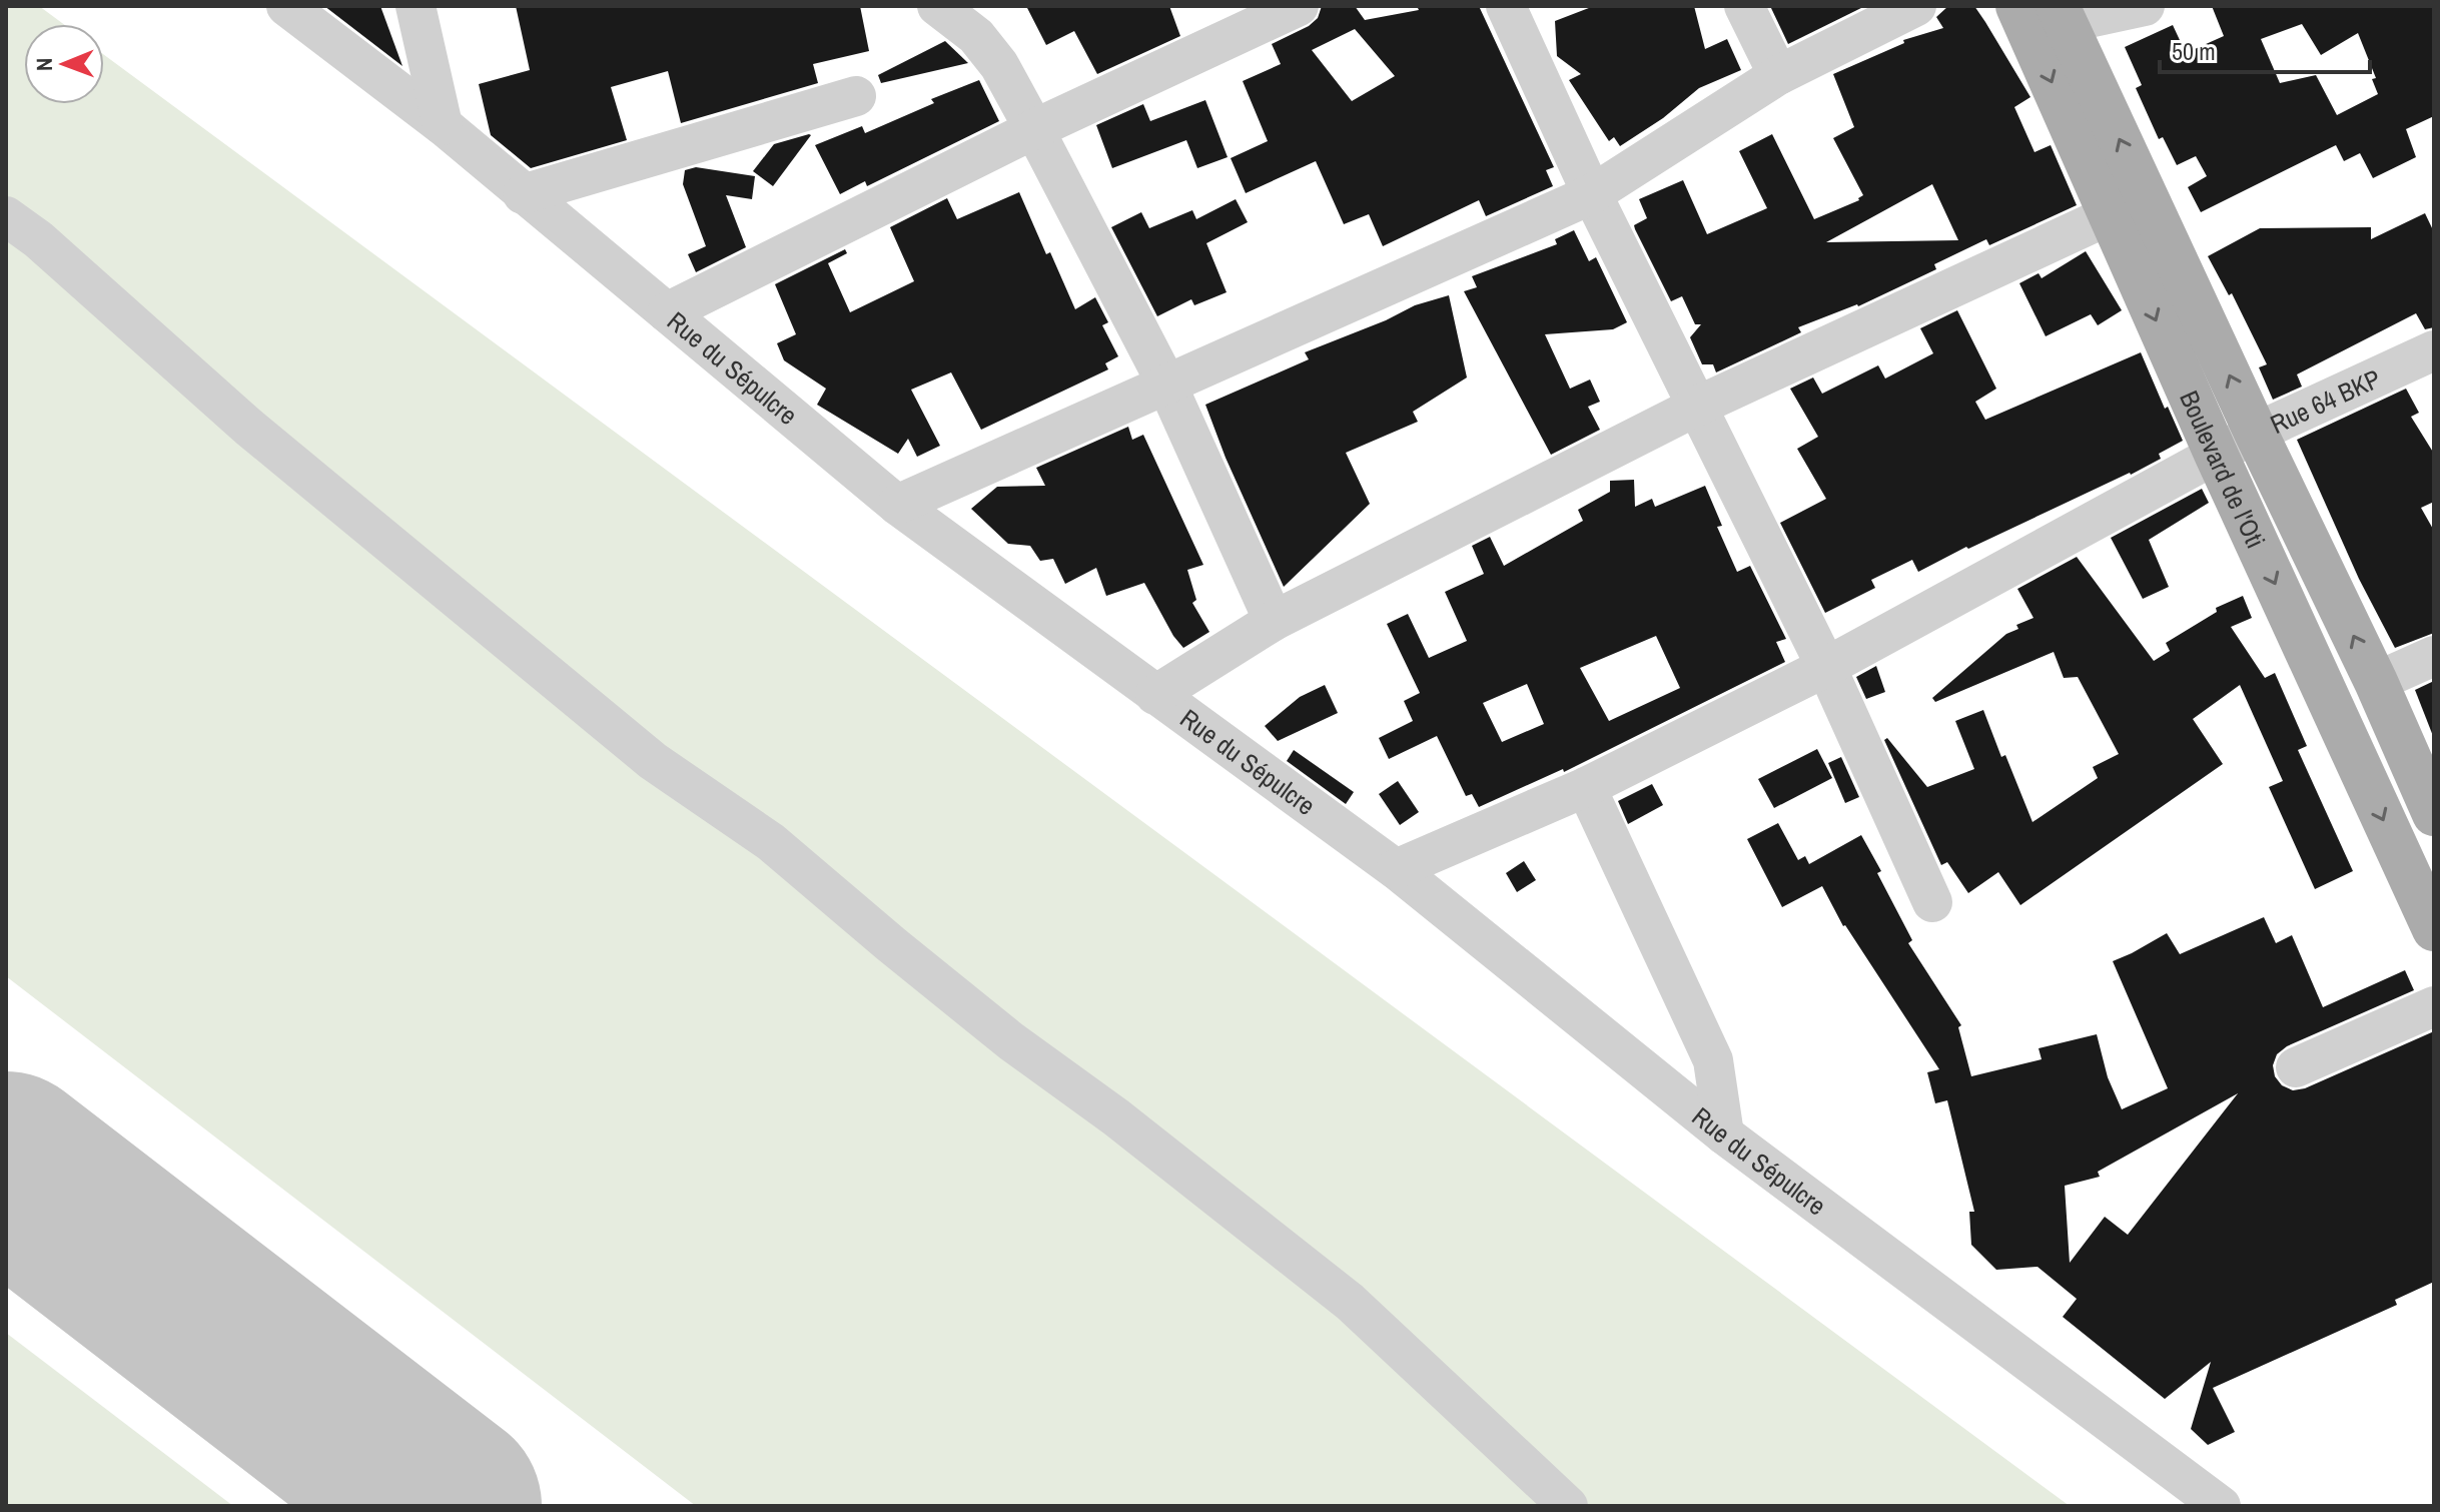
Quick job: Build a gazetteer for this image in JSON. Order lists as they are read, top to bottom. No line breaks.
{"streets":{"main road":["Boulevard de l'Oti"],"street":["Rue du Sépulcre","Rue 64 BKP"]},"crossings":[["Rue du Sépulcre","Rue 64 BKP"],["Rue 64 BKP","Boulevard de l'Oti"]],"scale_bar":"50 m","north":"left"}
